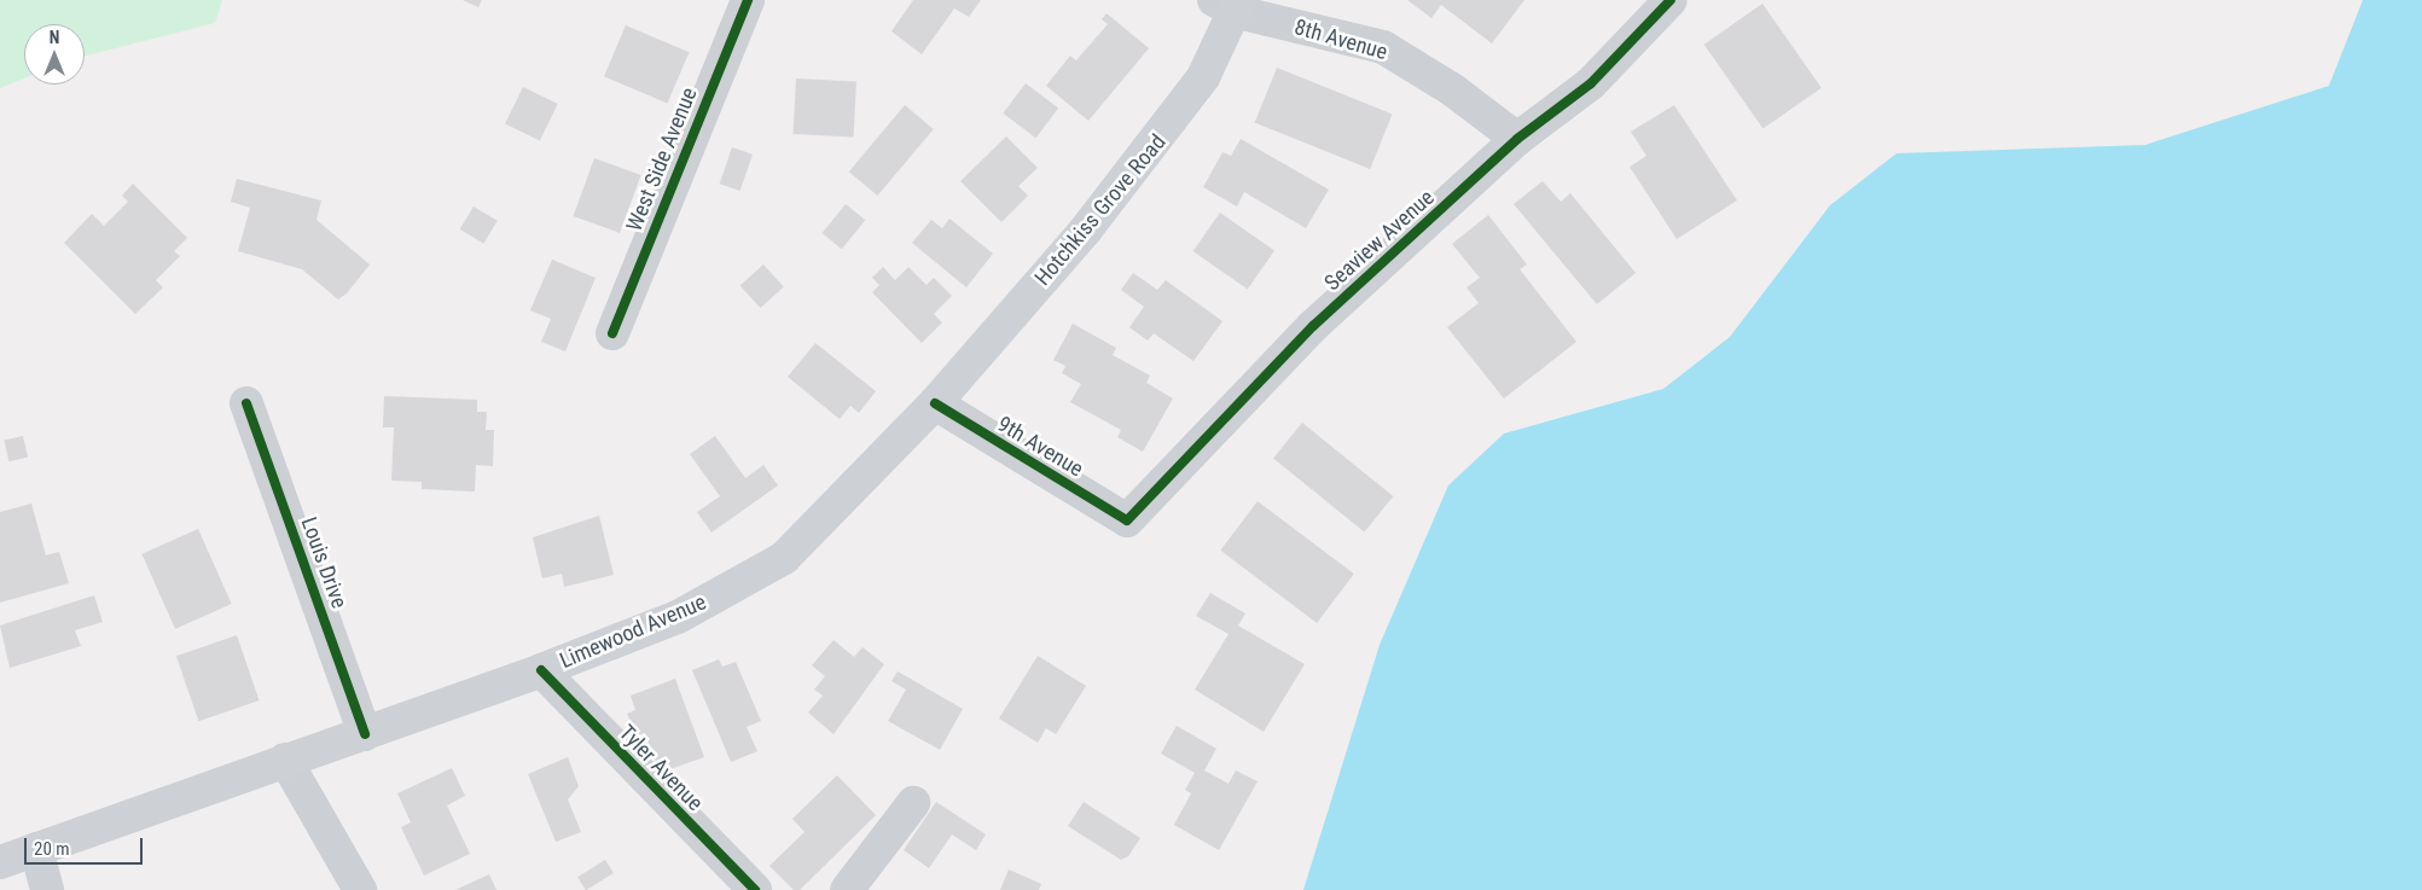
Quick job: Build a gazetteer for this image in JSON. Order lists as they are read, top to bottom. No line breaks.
{"streets":{"main road":["Hotchkiss Grove Road","Limewood Avenue"],"street":["8th Avenue","West Side Avenue","Seaview Avenue","9th Avenue","Louis Drive","Tyler Avenue"]},"crossings":[["8th Avenue","Hotchkiss Grove Road"],["8th Avenue","Seaview Avenue"],["Hotchkiss Grove Road","9th Avenue"],["Hotchkiss Grove Road","Limewood Avenue"],["Seaview Avenue","9th Avenue"],["9th Avenue","Limewood Avenue"],["Louis Drive","Limewood Avenue"],["Limewood Avenue","Tyler Avenue"]],"scale_bar":"20 m","north":"top"}
